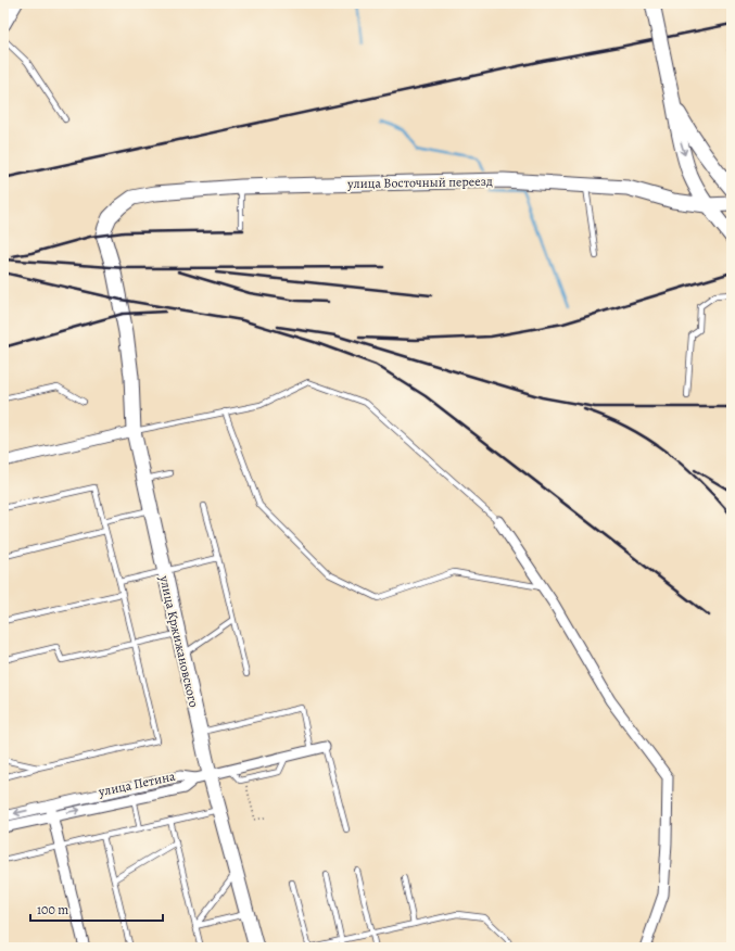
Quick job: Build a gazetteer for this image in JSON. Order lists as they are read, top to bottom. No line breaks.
{"streets":{"street":["улица Восточный переезд","улица Кржижановского","улица Петина"]},"crossings":[["улица Восточный переезд","улица Кржижановского"],["улица Кржижановского","улица Петина"]],"scale_bar":"100 m"}
